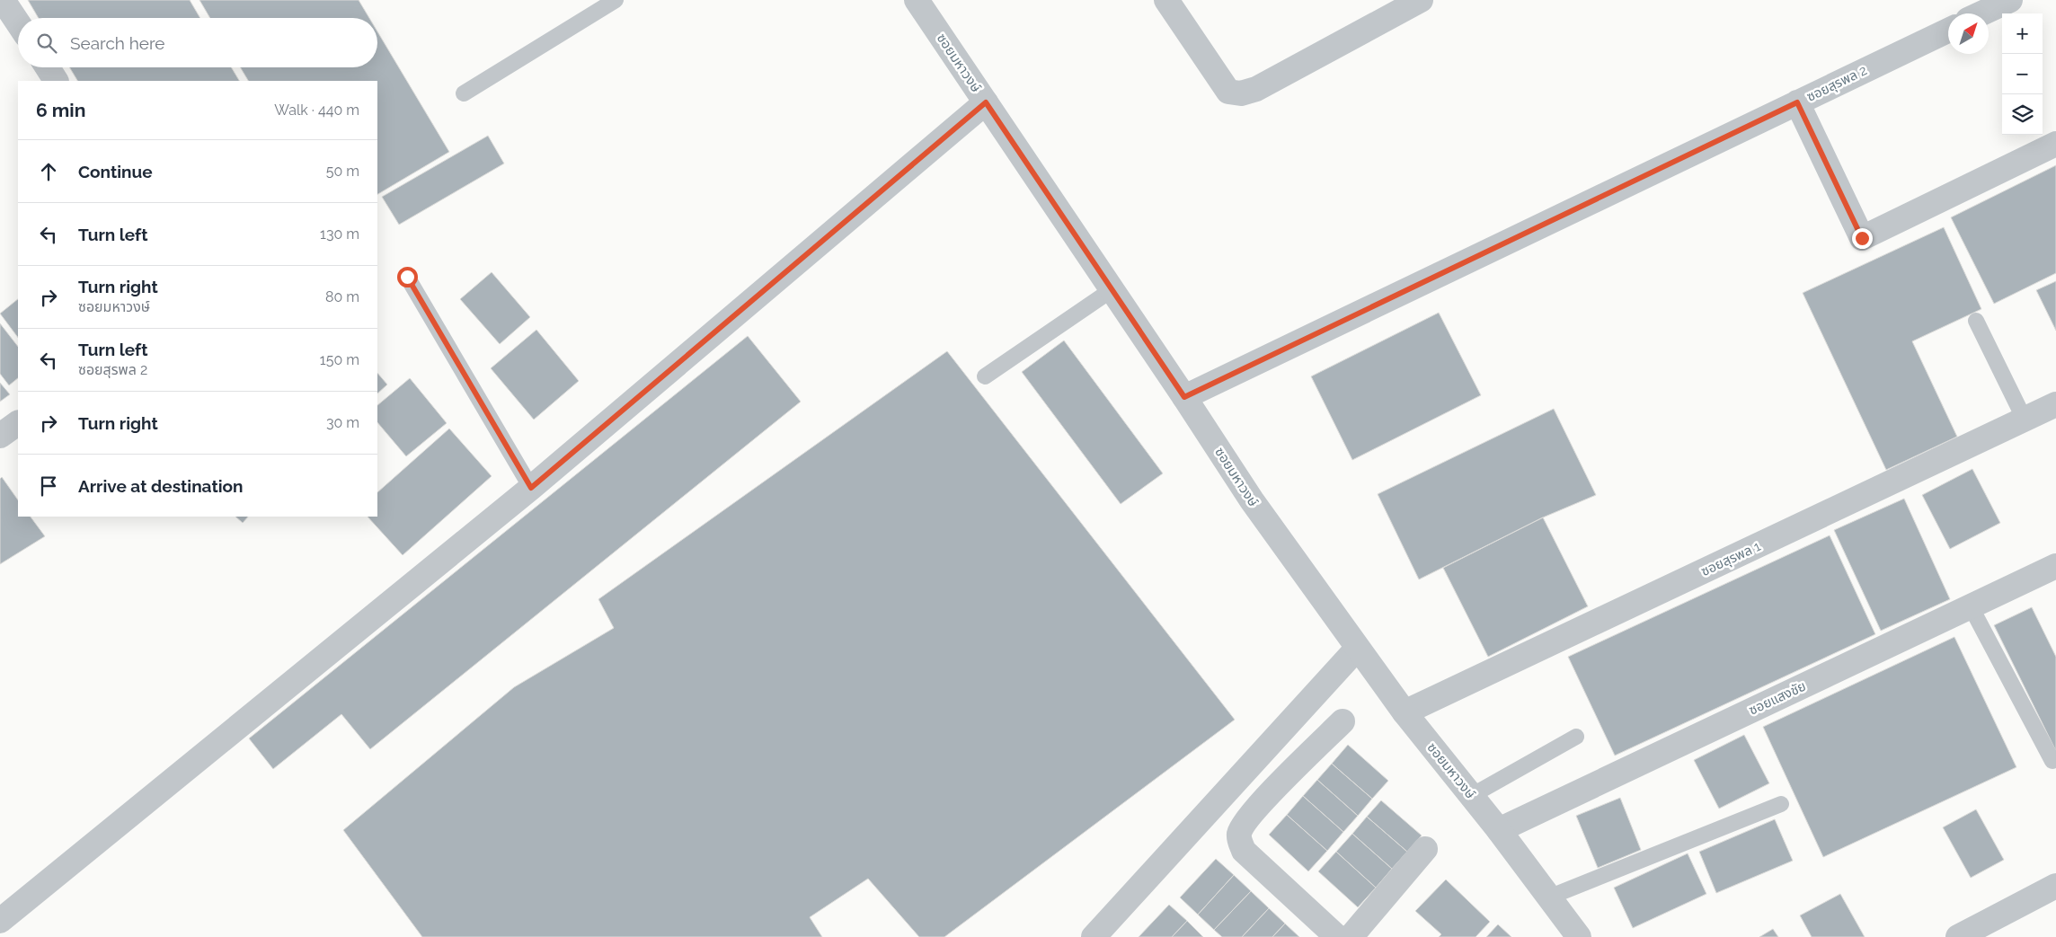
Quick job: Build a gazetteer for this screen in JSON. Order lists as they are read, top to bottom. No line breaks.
{"streets":{"street":["ซอยมหาวงษ์","ซอยสุรพล 2","ซอยสุรพล 1","ซอยแสงชัย"]},"crossings":[["ซอยมหาวงษ์","ซอยสุรพล 2"],["ซอยมหาวงษ์","ซอยสุรพล 1"],["ซอยมหาวงษ์","ซอยแสงชัย"]],"north":"top right","page":{"map_buttons":["+","−"],"search":"Search here","heading":["6 min","Walk · 440 m"],"list":[["Continue","50 m"],["Turn left","130 m"],["Turn right","ซอยมหาวงษ์","80 m"],["Turn left","ซอยสุรพล 2","150 m"],["Turn right","30 m"],"Arrive at destination"]}}
